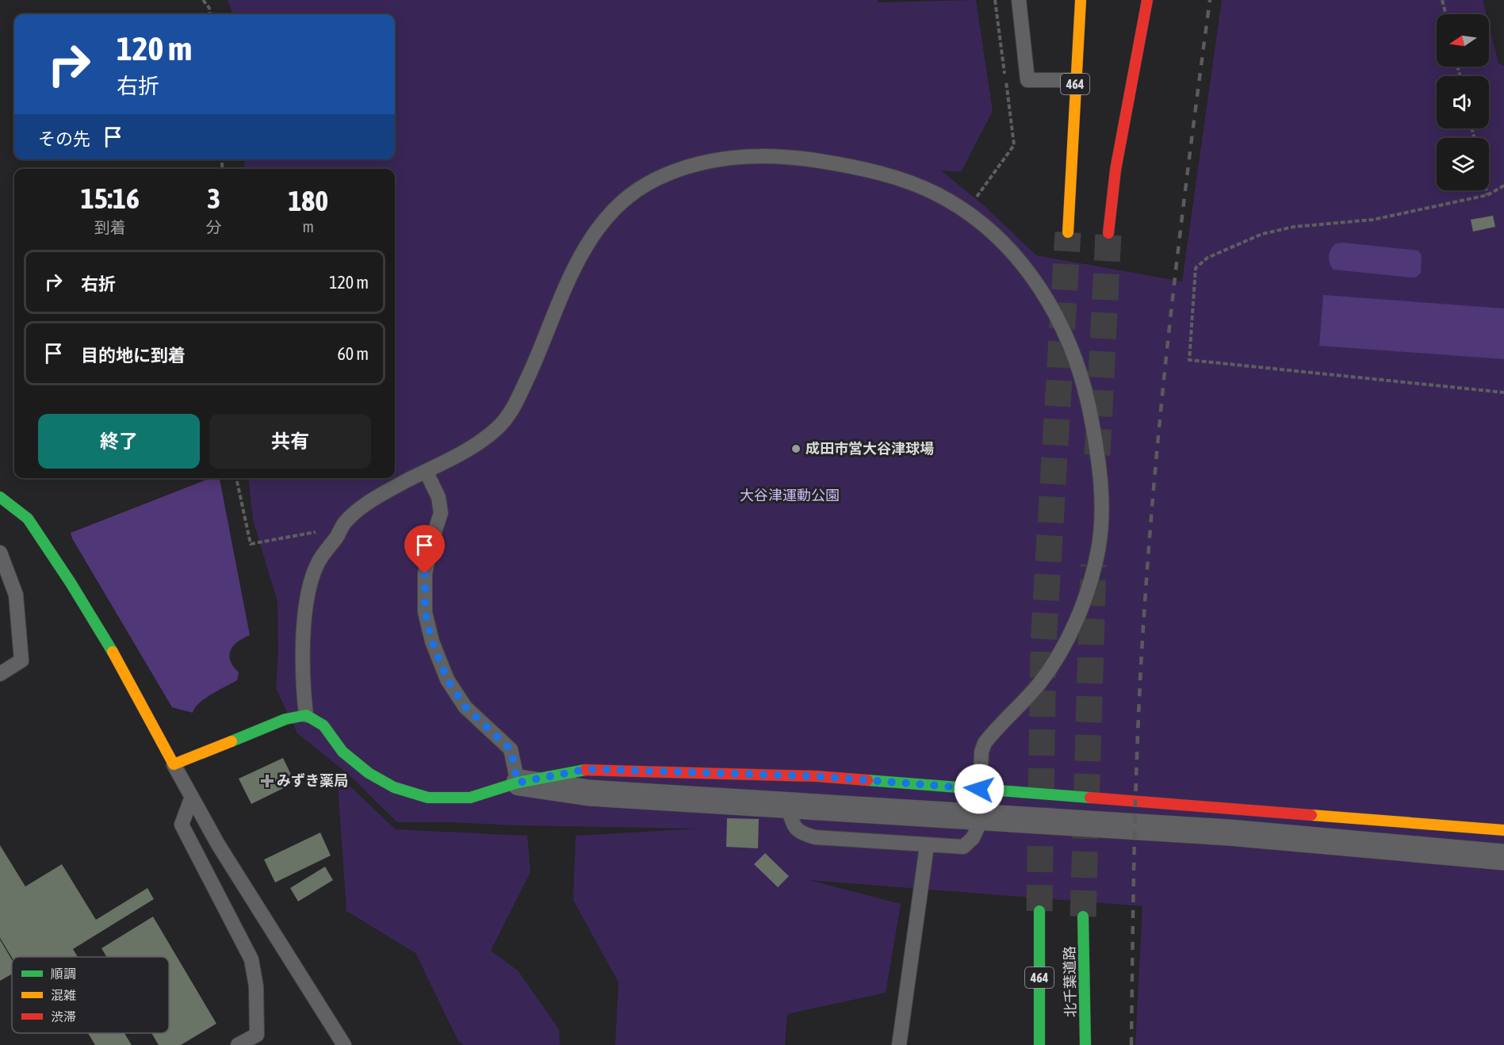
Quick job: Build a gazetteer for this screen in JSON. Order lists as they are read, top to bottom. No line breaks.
{"streets":{"main road":["464","北千葉道路"]},"parks":["大谷津運動公園"],"places":{"other":["成田市営大谷津球場"],"health":["みずき薬局"]},"legend":["順調","混雑","渋滞"],"north":"left","page":{"turn":["120 m","右折"],"then":"その先","eta":["15:16","到着","3","分","180","m"],"list":[{"name":"右折","value":"120 m"},{"name":"目的地に到着","value":"60 m"}],"buttons":["終了","共有"]}}
